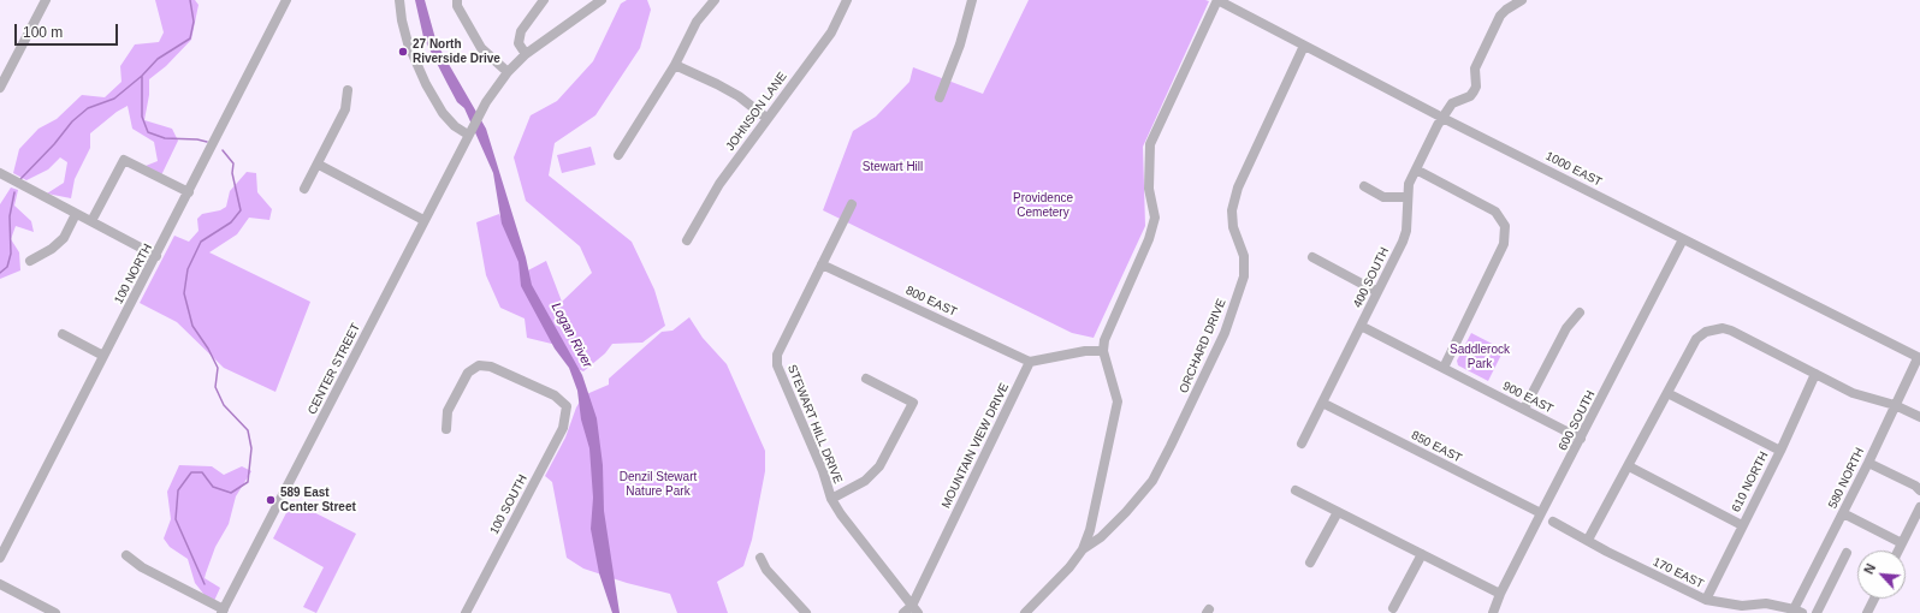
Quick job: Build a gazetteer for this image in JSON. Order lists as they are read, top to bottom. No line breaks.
{"streets":{"street":["JOHNSON LANE","1000 EAST","100 NORTH","400 SOUTH","800 EAST","ORCHARD DRIVE","CENTER STREET","900 EAST","600 SOUTH","STEWART HILL DRIVE","MOUNTAIN VIEW DRIVE","850 EAST","580 NORTH","610 NORTH","100 SOUTH","170 EAST"]},"crossings":[["1000 EAST","400 SOUTH"],["1000 EAST","ORCHARD DRIVE"],["1000 EAST","600 SOUTH"],["1000 EAST","580 NORTH"],["400 SOUTH","900 EAST"],["400 SOUTH","850 EAST"],["800 EAST","STEWART HILL DRIVE"],["800 EAST","MOUNTAIN VIEW DRIVE"],["900 EAST","600 SOUTH"],["600 SOUTH","850 EAST"],["STEWART HILL DRIVE","MOUNTAIN VIEW DRIVE"],["580 NORTH","170 EAST"],["610 NORTH","170 EAST"]],"water":["Logan River"],"parks":["Stewart Hill","Providence Cemetery","Saddlerock Park","Denzil Stewart Nature Park"],"places":["27 North Riverside Drive","589 East Center Street"],"scale_bar":"100 m","north":"top left"}
